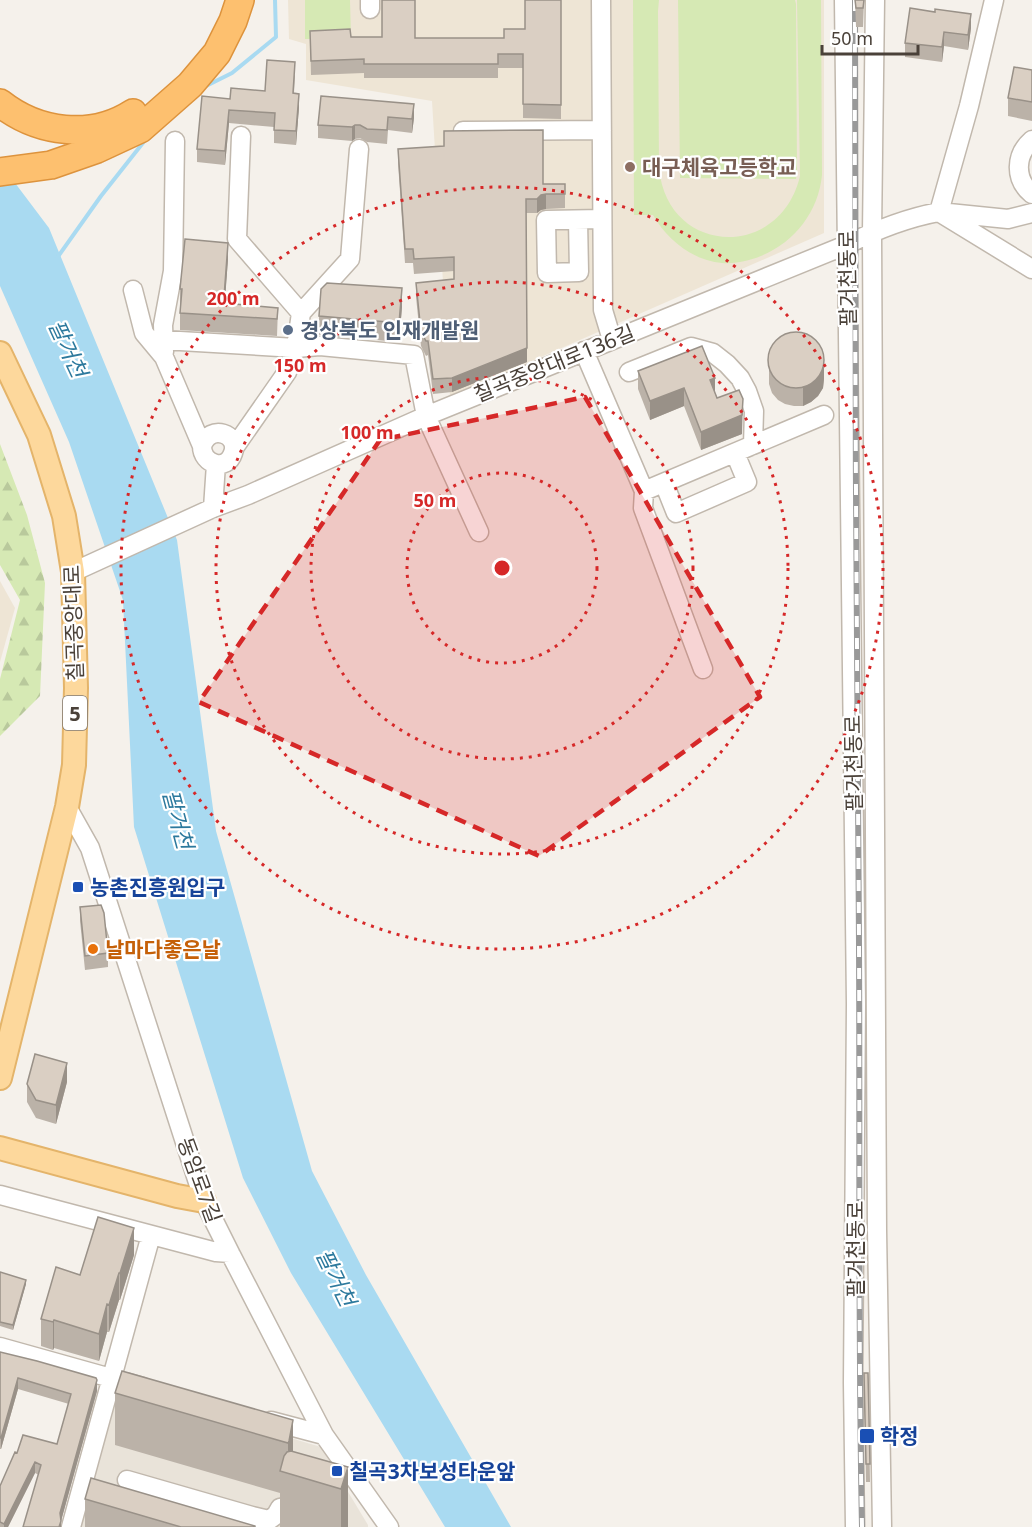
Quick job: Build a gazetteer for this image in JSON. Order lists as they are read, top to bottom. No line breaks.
{"streets":{"main road":["칠곡중앙대로","5"],"street":["팔거천동로","칠곡중앙대로136길","동암로7길"]},"crossings":[["팔거천동로","칠곡중앙대로136길"],["칠곡중앙대로136길","칠곡중앙대로"],["칠곡중앙대로","동암로7길"]],"water":["팔거천"],"places":{"other":["대구체육고등학교","경상북도 인재개발원","날마다좋은날"],"transit":["농촌진흥원입구","학정","칠곡3차보성타운앞"]},"scale_bar":"50 m","rings":["200 m","150 m","100 m","50 m"]}
